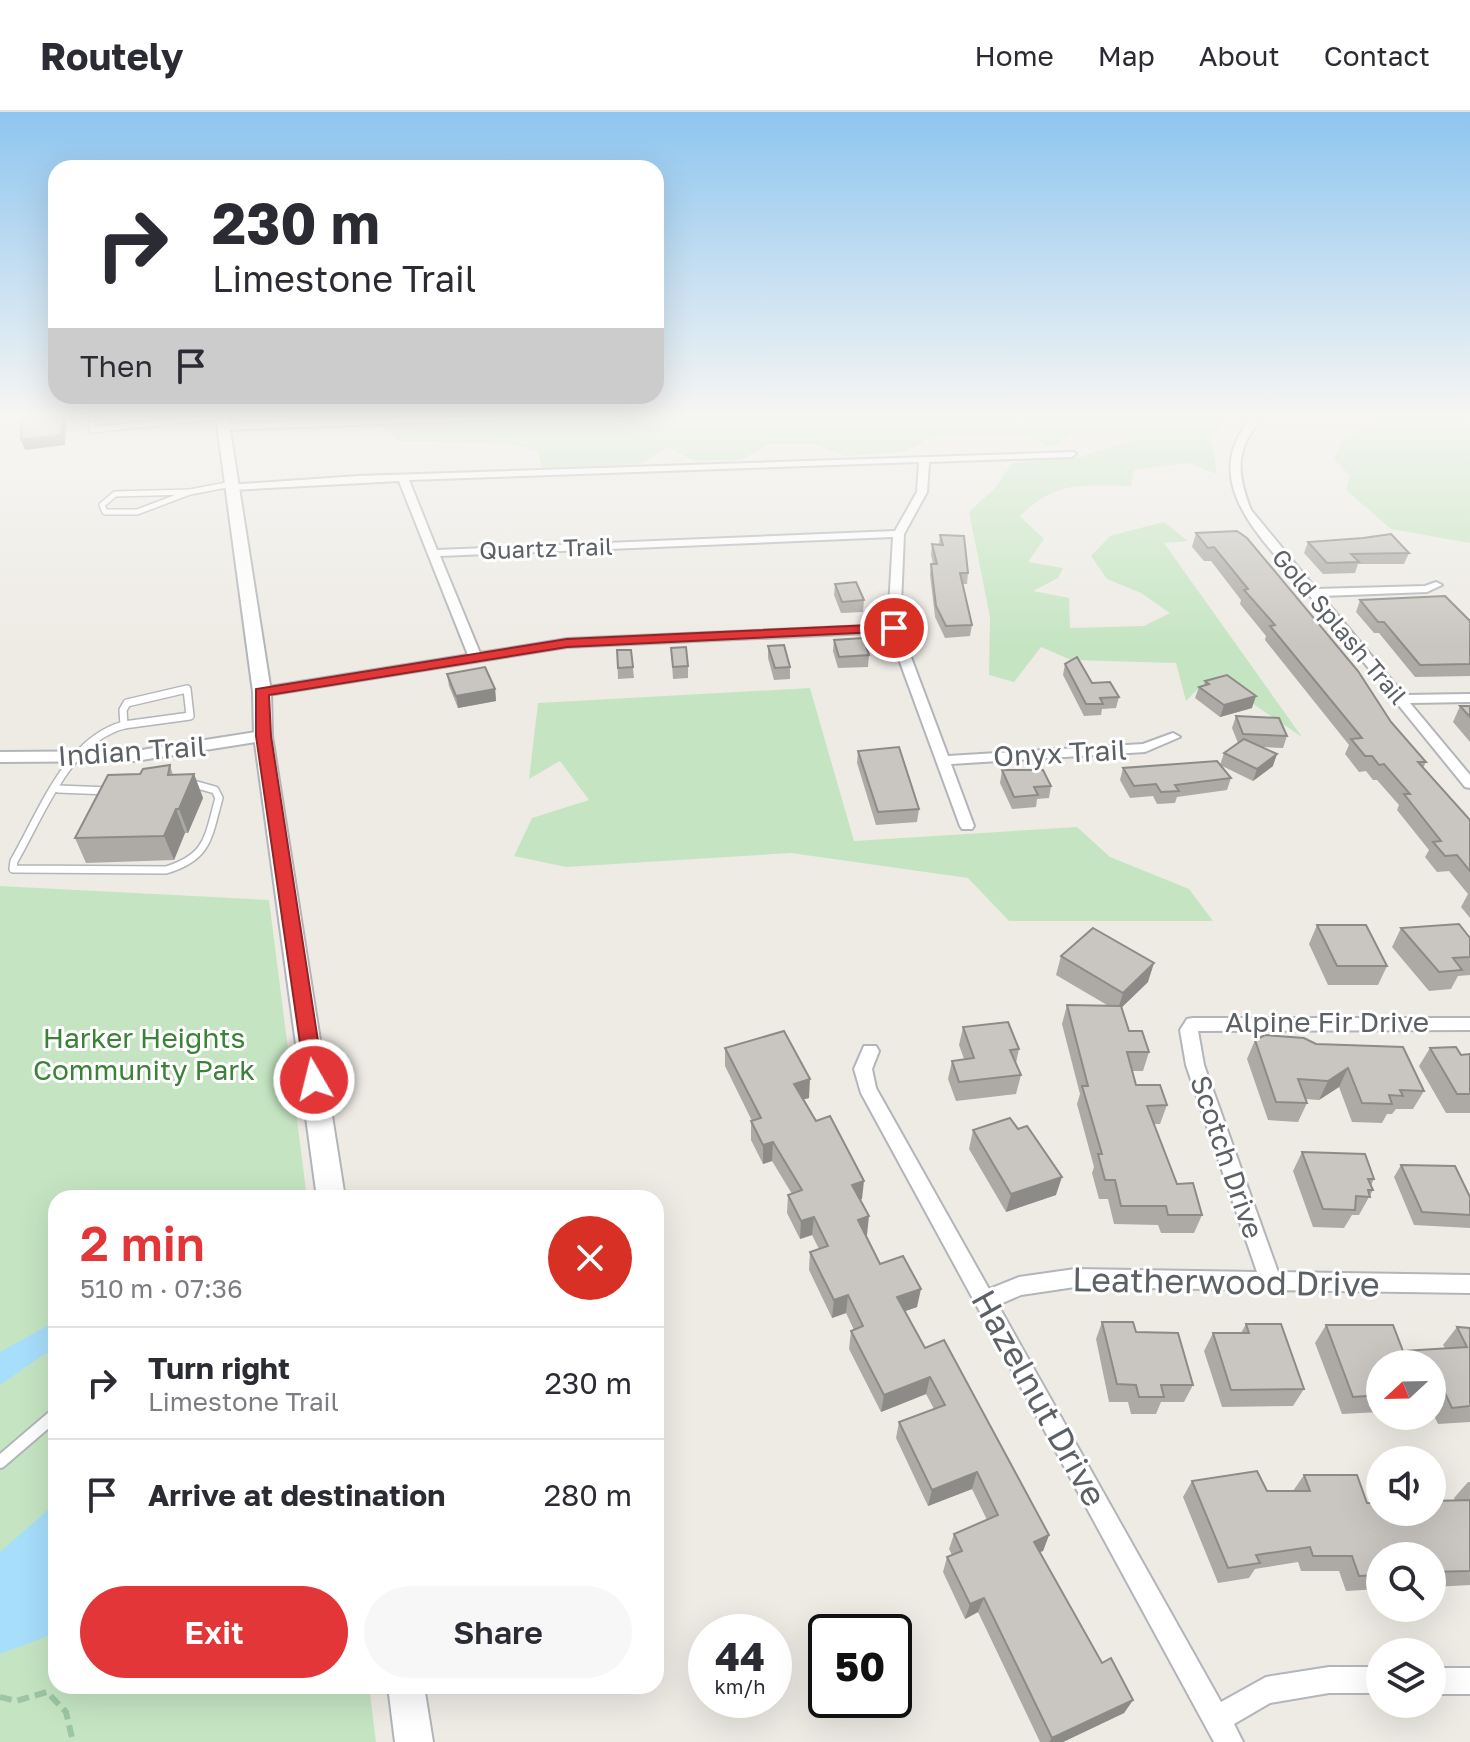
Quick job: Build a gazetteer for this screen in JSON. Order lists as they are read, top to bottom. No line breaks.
{"streets":{"street":["Quartz Trail","Gold Splash Trail","Indian Trail","Onyx Trail","Alpine Fir Drive","Scotch Drive","Leatherwood Drive","Hazelnut Drive"]},"crossings":[["Alpine Fir Drive","Scotch Drive"],["Scotch Drive","Leatherwood Drive"],["Leatherwood Drive","Hazelnut Drive"]],"parks":["Harker Heights Community Park"],"north":"left","page":{"header":"Routely","nav":["Home","Map","About","Contact"],"turn":["230 m","Limestone Trail"],"then":"Then","heading":["2 min","510 m · 07:36"],"list":[{"name":"Turn right","note":"Limestone Trail","value":"230 m"},{"name":"Arrive at destination","value":"280 m"}],"buttons":["Exit","Share"],"speed":"44 km/h","limit":"50"}}
